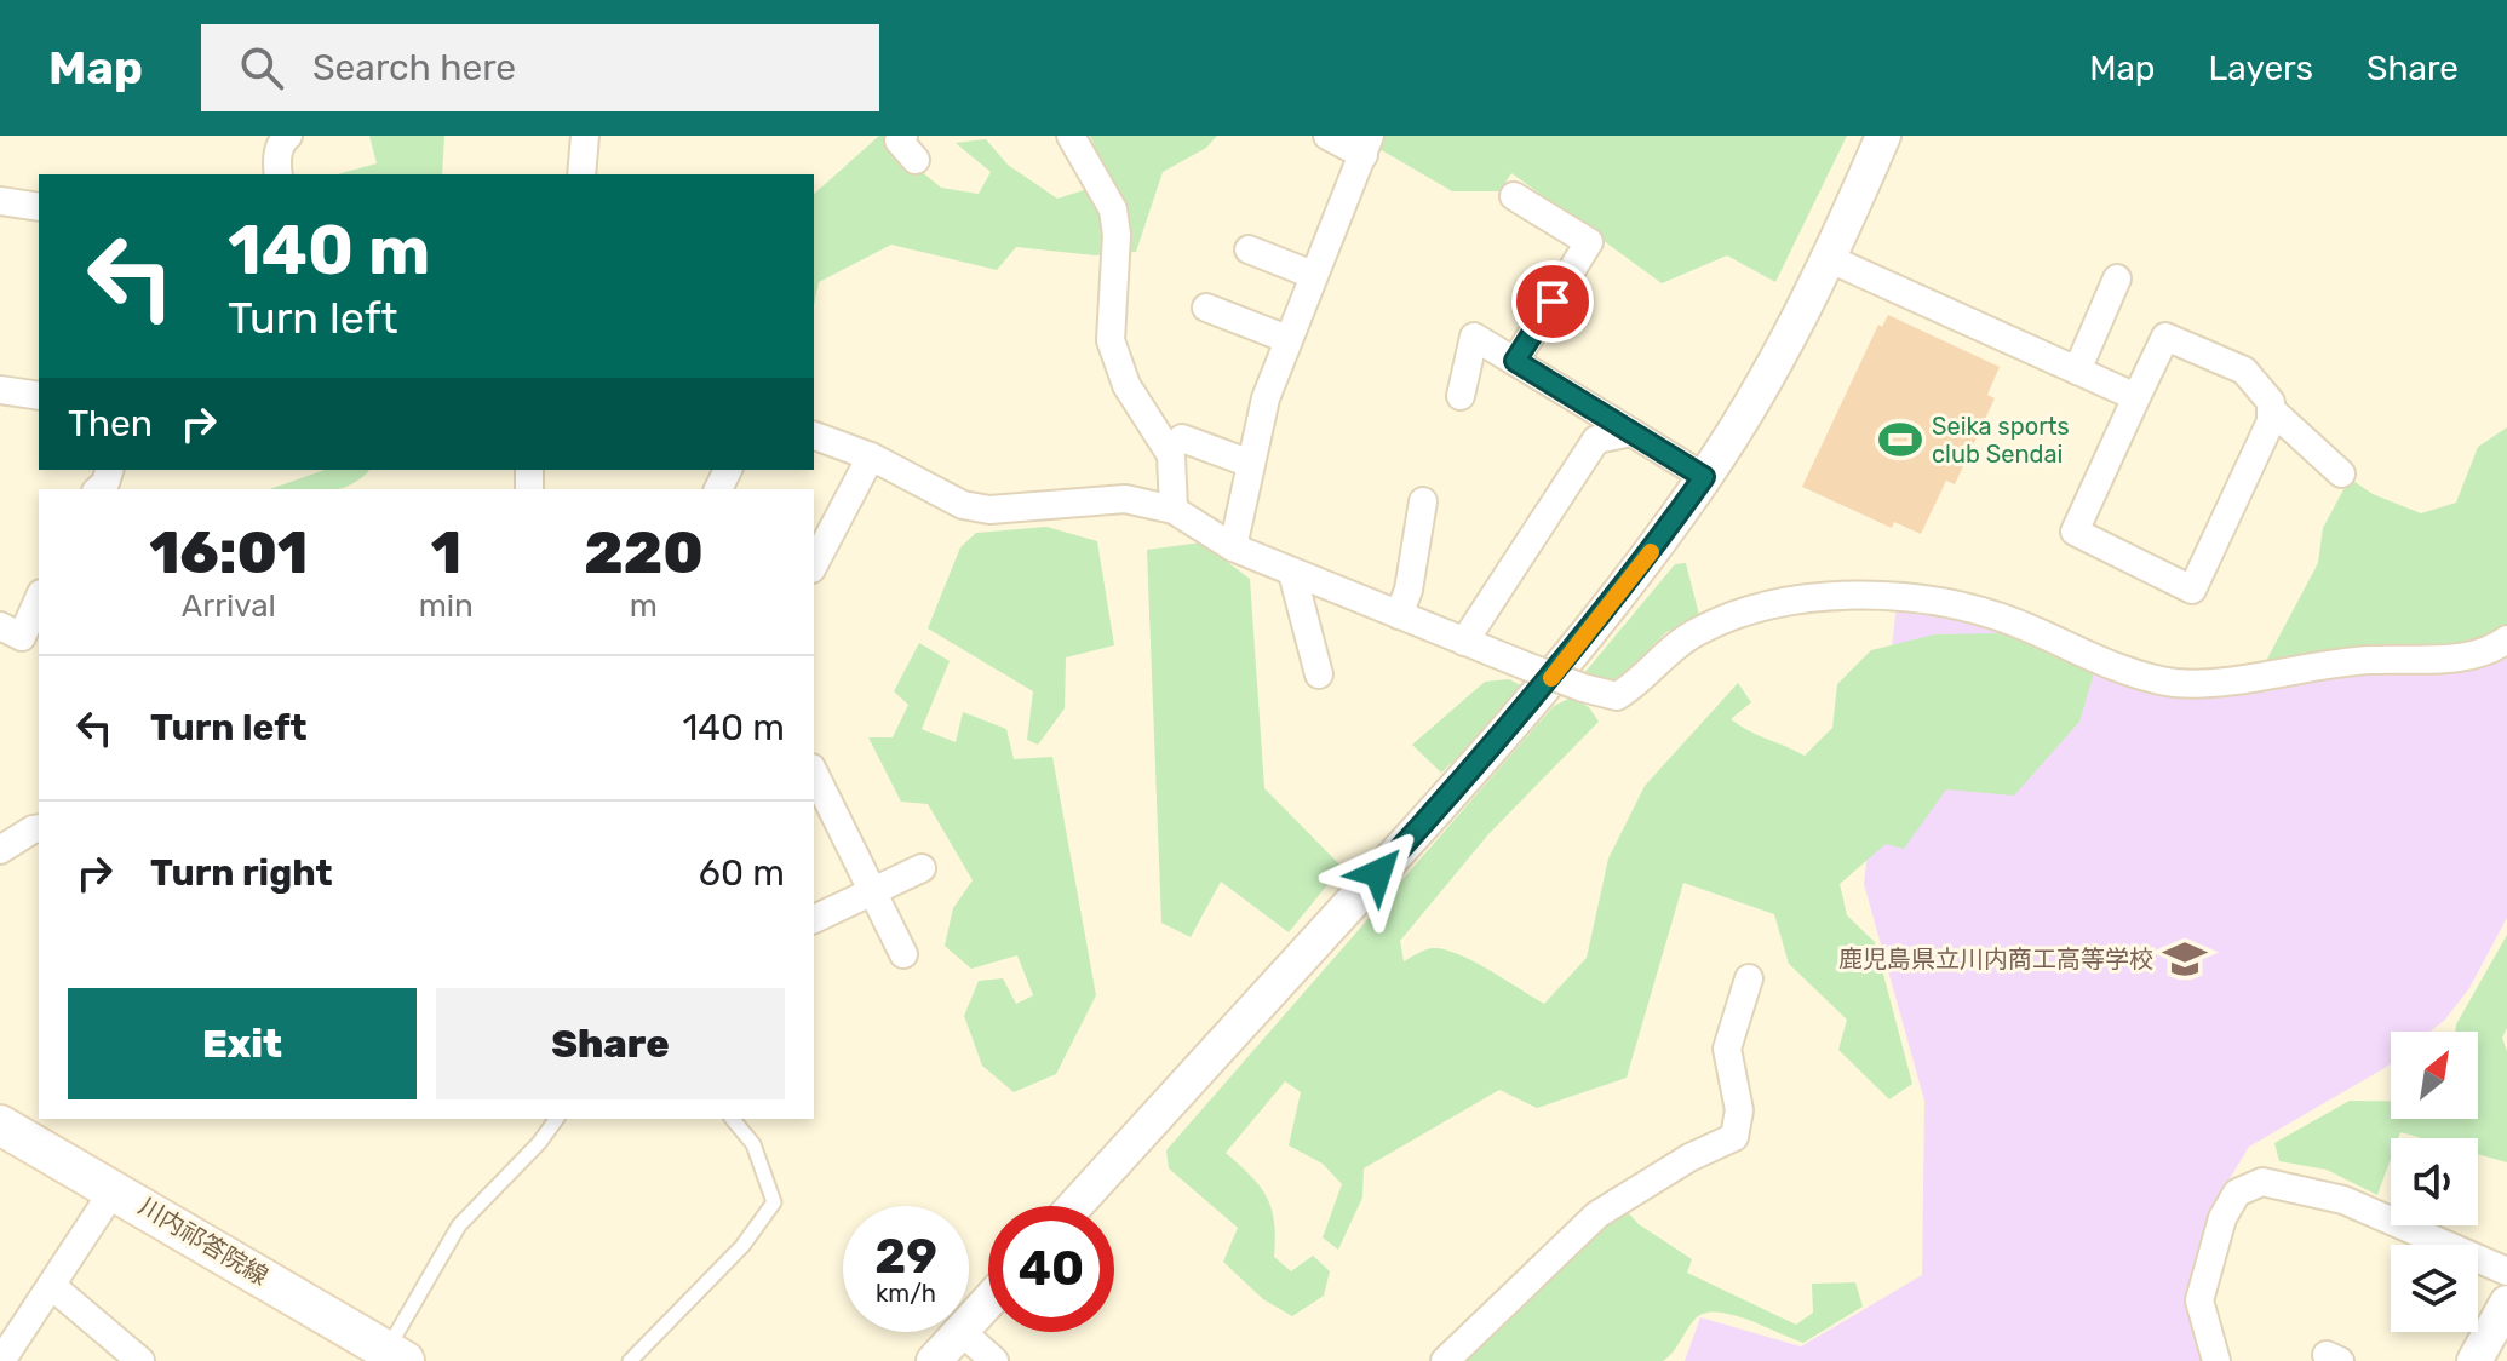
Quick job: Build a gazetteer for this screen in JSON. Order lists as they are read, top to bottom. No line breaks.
{"streets":{"main road":["川内祁答院線"]},"places":{"sports":["Seika sports club Sendai"],"school or university":["鹿児島県立川内商工高等学校"]},"north":"top right","page":{"header":"Map","search":"Search here","nav":["Map","Layers","Share"],"turn":["140 m","Turn left"],"then":"Then","eta":["16:01","Arrival","1","min","220","m"],"list":[{"name":"Turn left","value":"140 m"},{"name":"Turn right","value":"60 m"}],"buttons":["Exit","Share"],"speed":"29 km/h","limit":"40"}}
